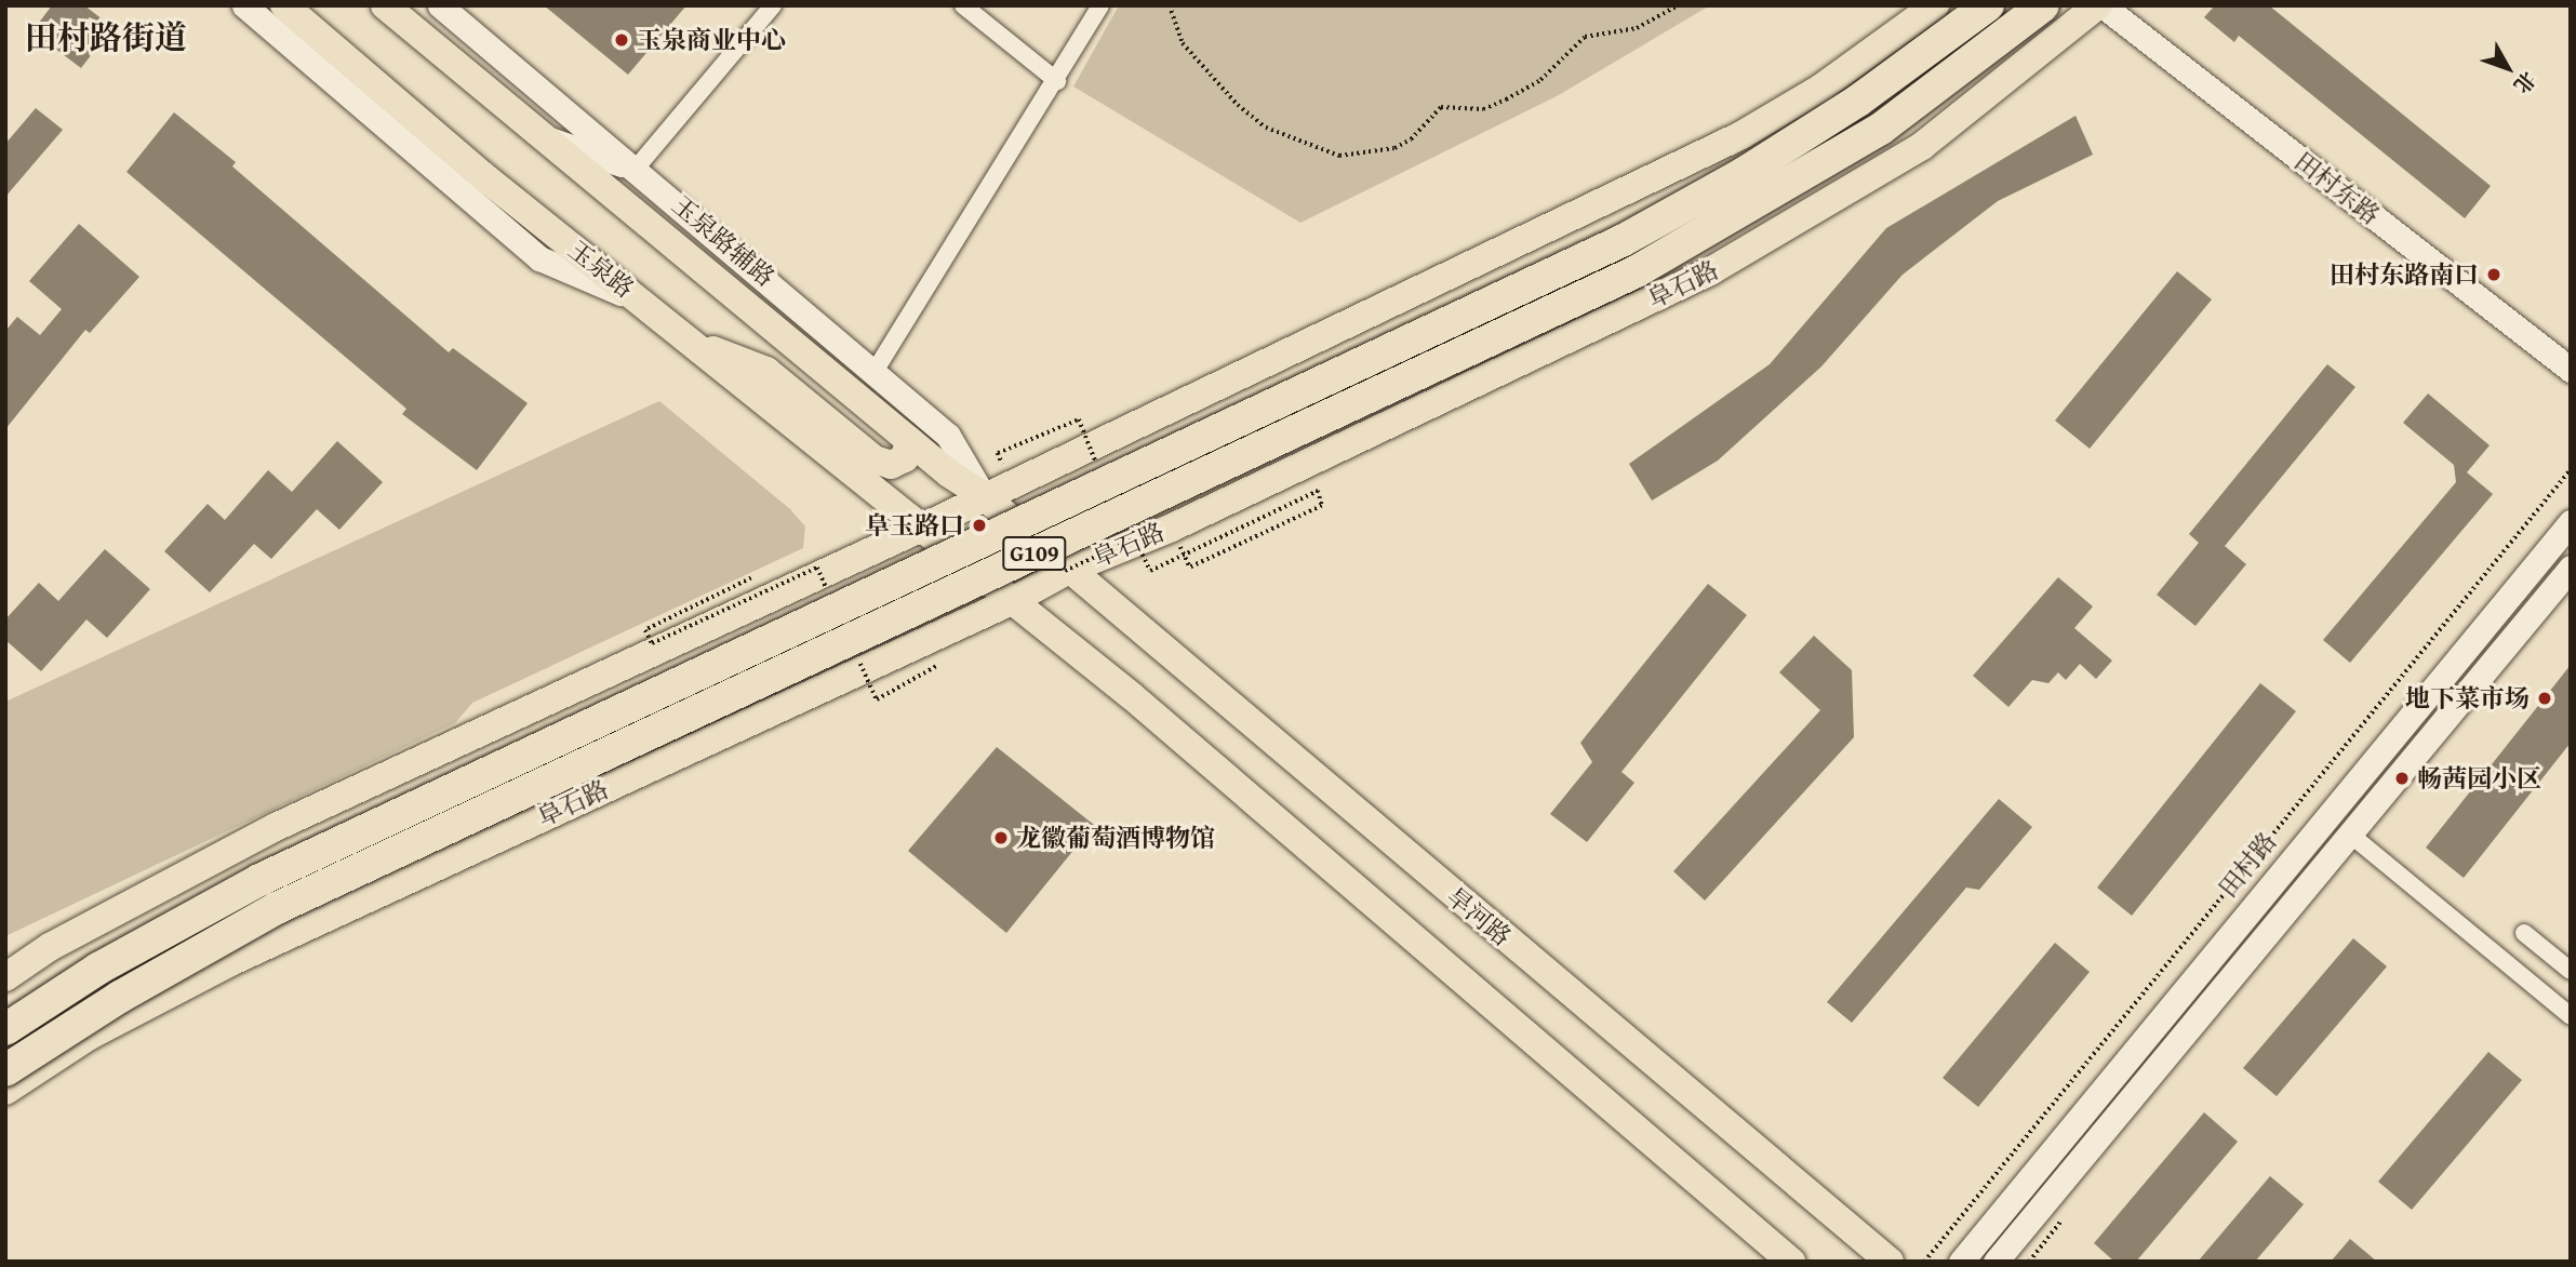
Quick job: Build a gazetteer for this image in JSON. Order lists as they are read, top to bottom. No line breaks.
{"streets":{"highway":["阜石路","G109"],"main road":["玉泉路","旱河路"],"street":["田村东路","玉泉路辅路","田村路"]},"crossings":[["田村东路","阜石路"],["玉泉路辅路","旱河路"],["玉泉路","阜石路"],["阜石路","旱河路"]],"districts":["田村路街道"],"places":["玉泉商业中心","田村东路南口","阜玉路口","地下菜市场","畅茜园小区","龙徽葡萄酒博物馆"],"north":"bottom right"}
